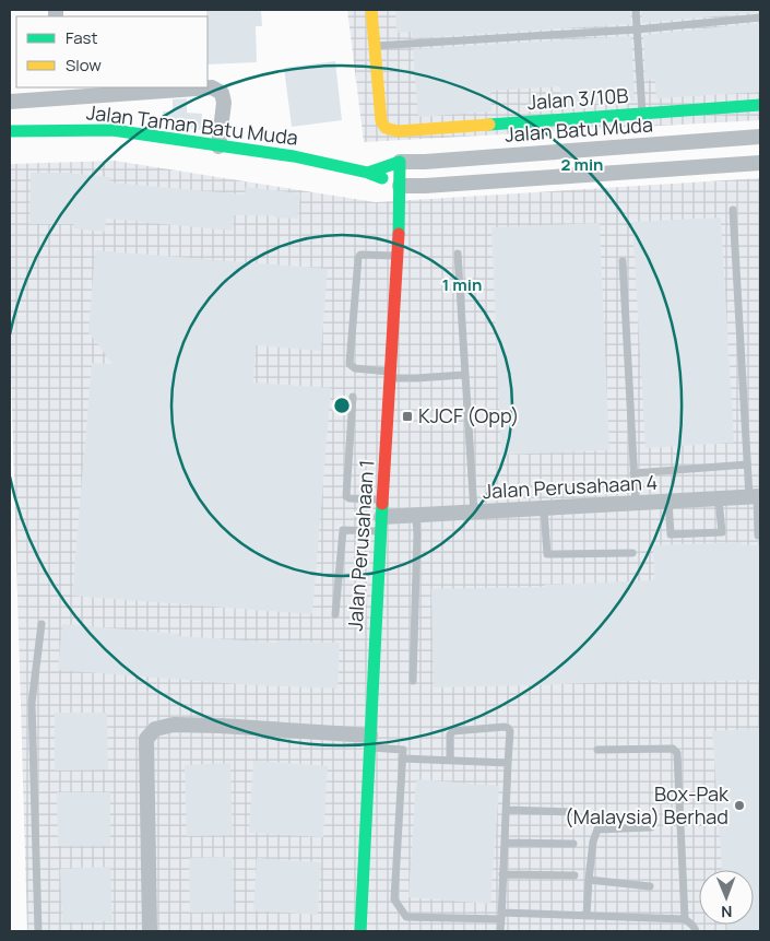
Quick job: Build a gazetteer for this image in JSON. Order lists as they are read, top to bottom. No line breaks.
{"streets":{"street":["Jalan 3/10B","Jalan Taman Batu Muda","Jalan Batu Muda","Jalan Perusahaan 4","Jalan Perusahaan 1"]},"crossings":[["Jalan Taman Batu Muda","Jalan Perusahaan 1"],["Jalan Batu Muda","Jalan Perusahaan 1"],["Jalan Perusahaan 4","Jalan Perusahaan 1"]],"places":{"transit":["KJCF (Opp)"],"other":["Box-Pak (Malaysia) Berhad"]},"legend":["Fast","Slow"],"north":"bottom","rings":["2 min","1 min"]}
